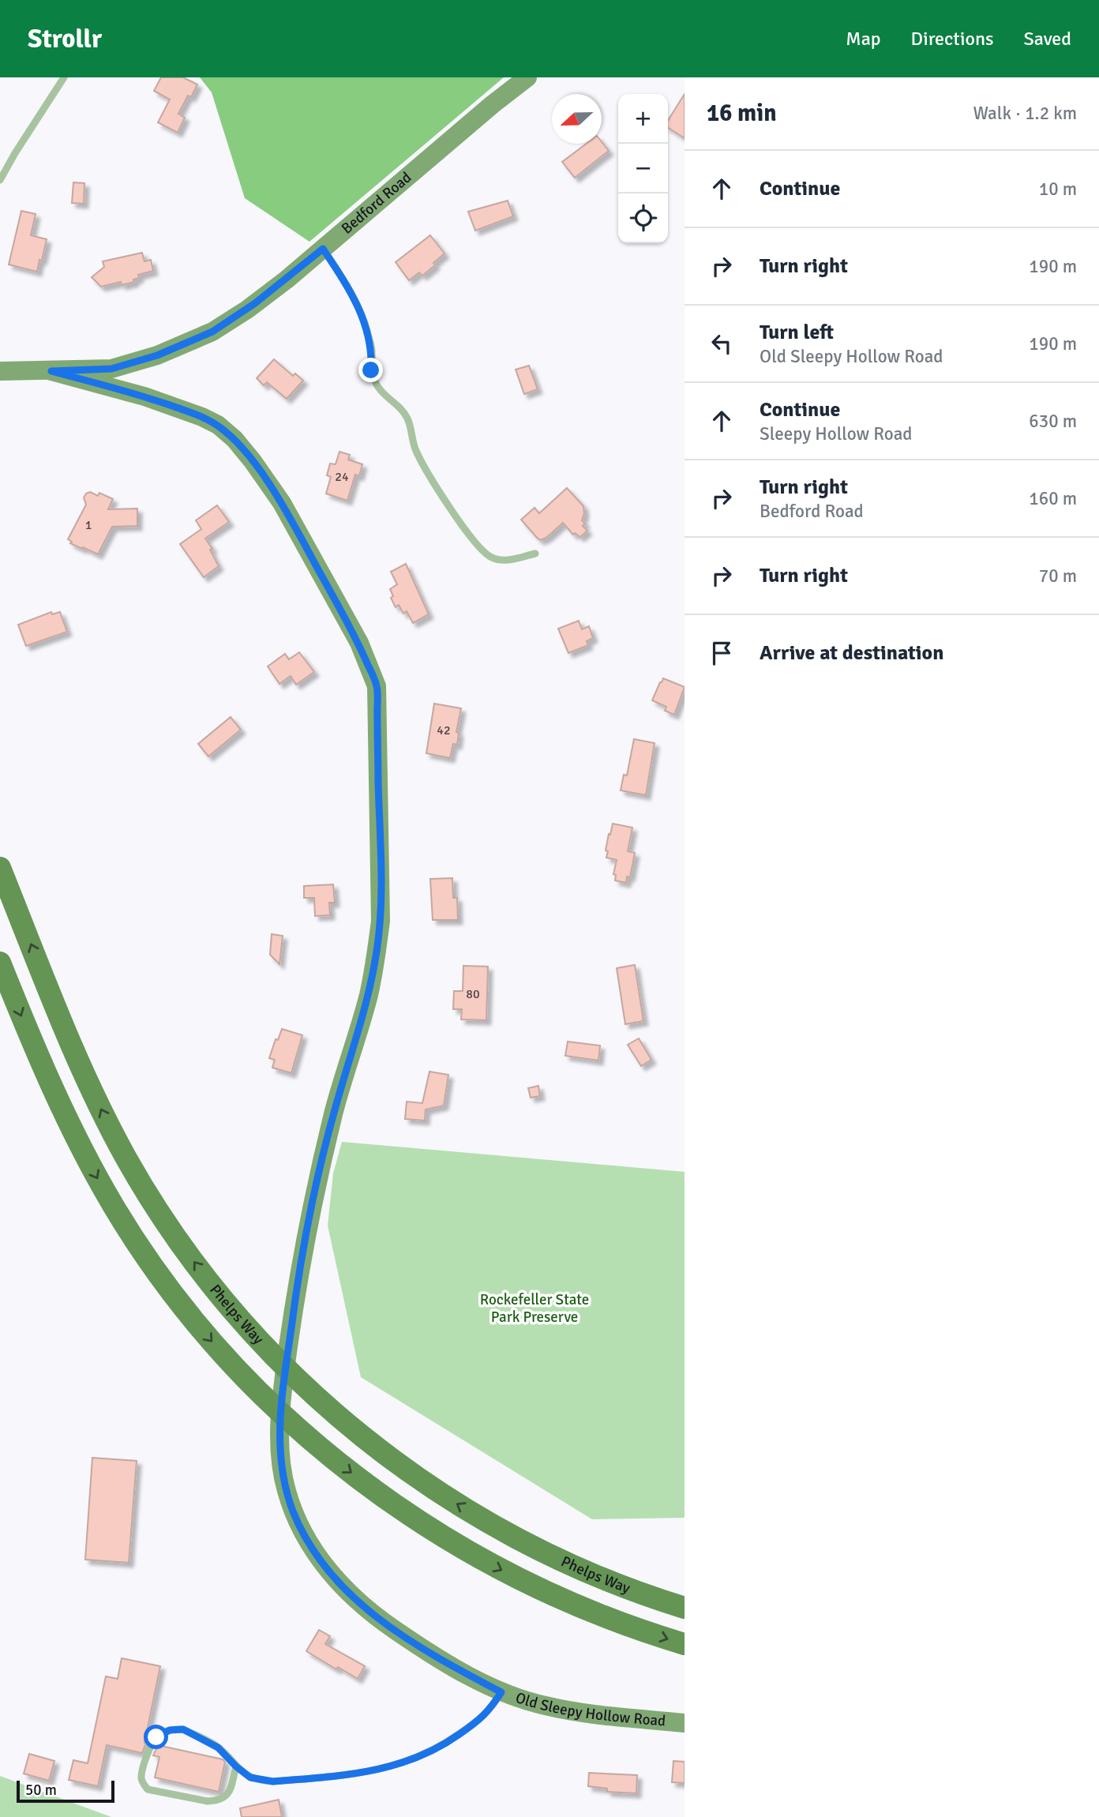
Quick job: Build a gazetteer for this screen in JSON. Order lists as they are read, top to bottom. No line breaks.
{"streets":{"main road":["Phelps Way"],"street":["Bedford Road","Old Sleepy Hollow Road"]},"crossings":[["Bedford Road","Old Sleepy Hollow Road"]],"parks":["Rockefeller State Park Preserve"],"house_numbers":["24","1","42","80"],"scale_bar":"50 m","north":"left","page":{"header":"Strollr","nav":["Map","Directions","Saved"],"heading":["16 min","Walk · 1.2 km"],"map_buttons":["+","−"],"list":[["Continue","10 m"],["Turn right","190 m"],["Turn left","Old Sleepy Hollow Road","190 m"],["Continue","Sleepy Hollow Road","630 m"],["Turn right","Bedford Road","160 m"],["Turn right","70 m"],"Arrive at destination"],"scale":"50 m"}}
